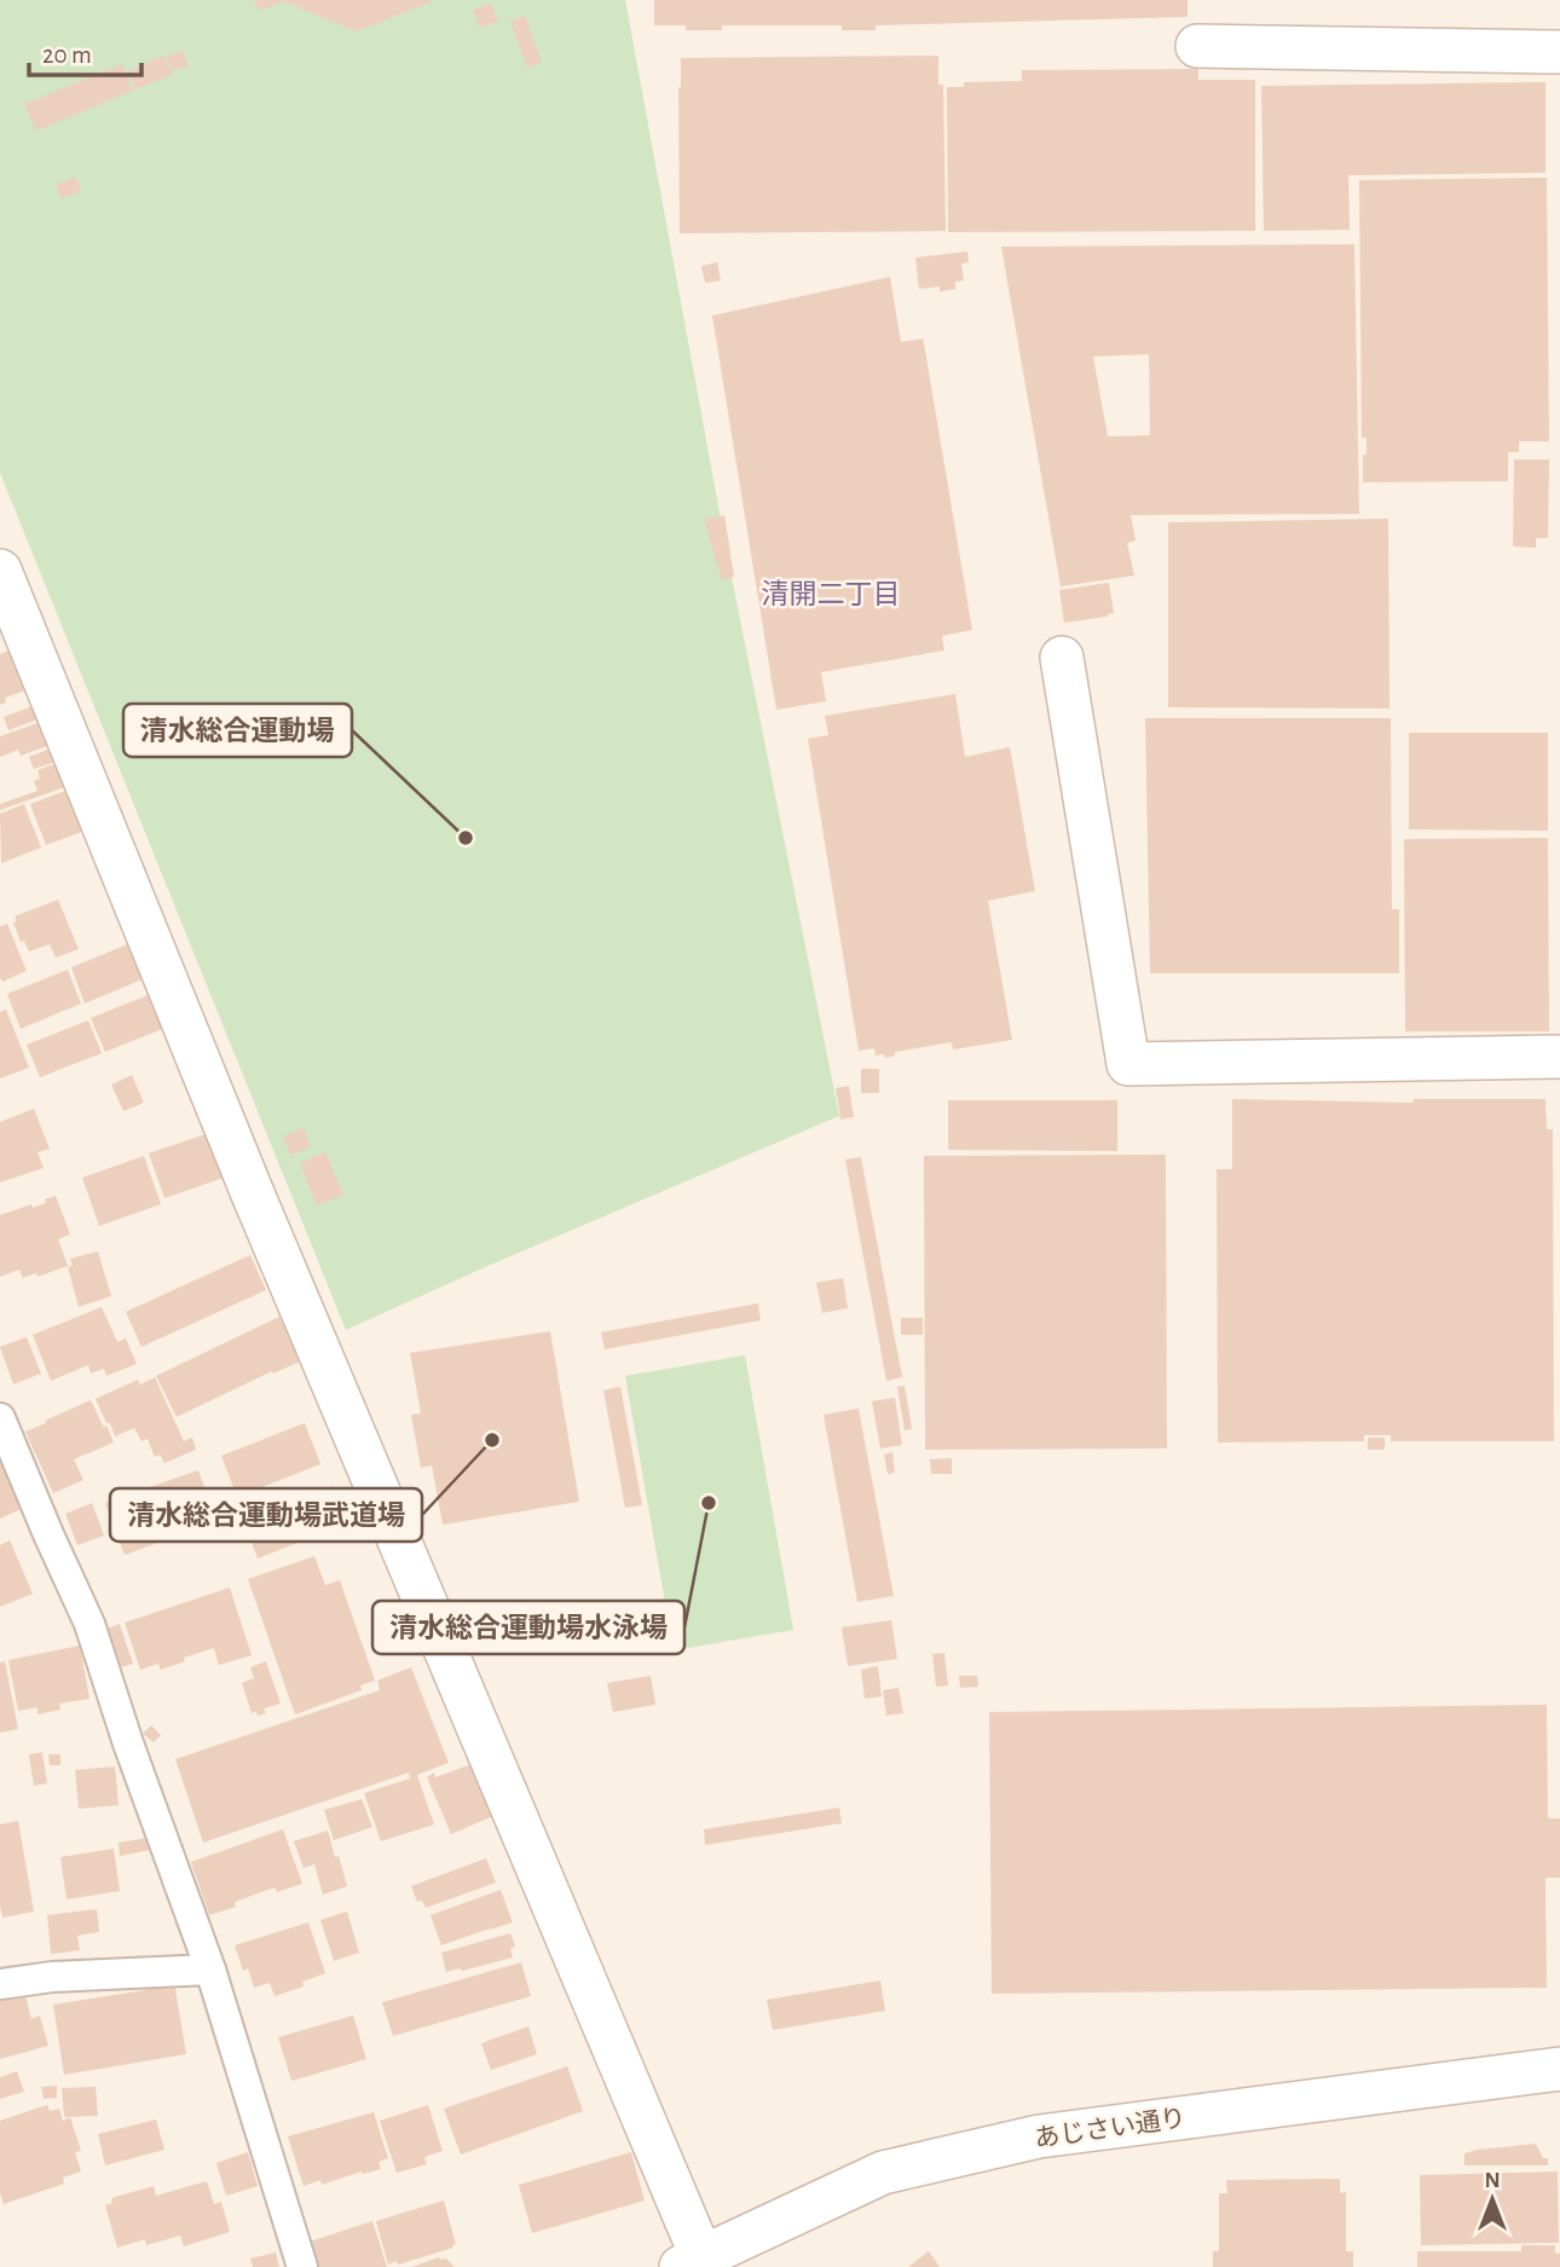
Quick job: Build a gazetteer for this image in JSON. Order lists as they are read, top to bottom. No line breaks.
{"streets":{"street":["あじさい通り"]},"districts":["清開二丁目"],"places":["清水総合運動場","清水総合運動場武道場","清水総合運動場水泳場"],"scale_bar":"20 m","north":"top"}
